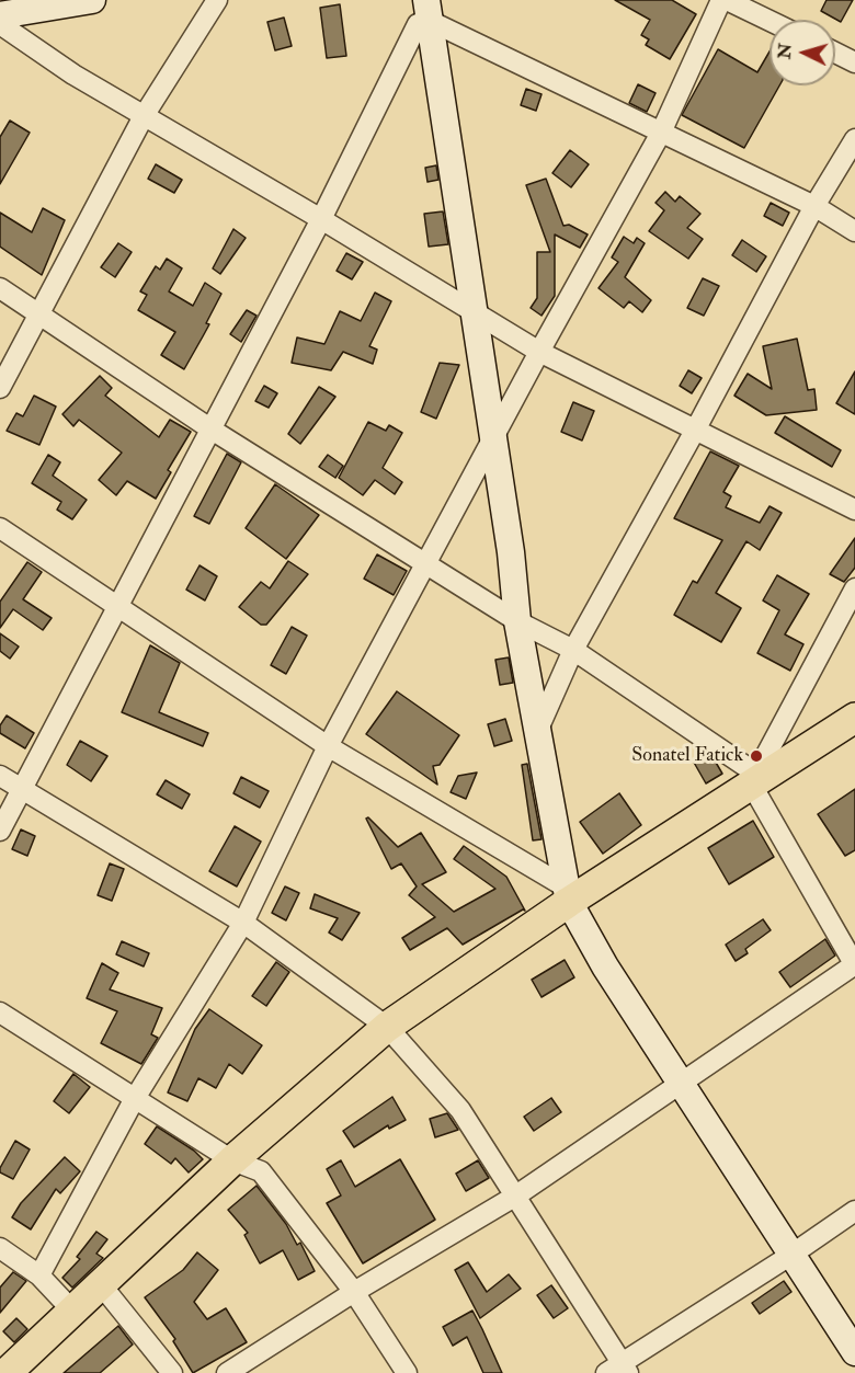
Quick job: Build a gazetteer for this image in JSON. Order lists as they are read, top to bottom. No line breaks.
{"places":["Sonatel Fatick"],"north":"left"}
